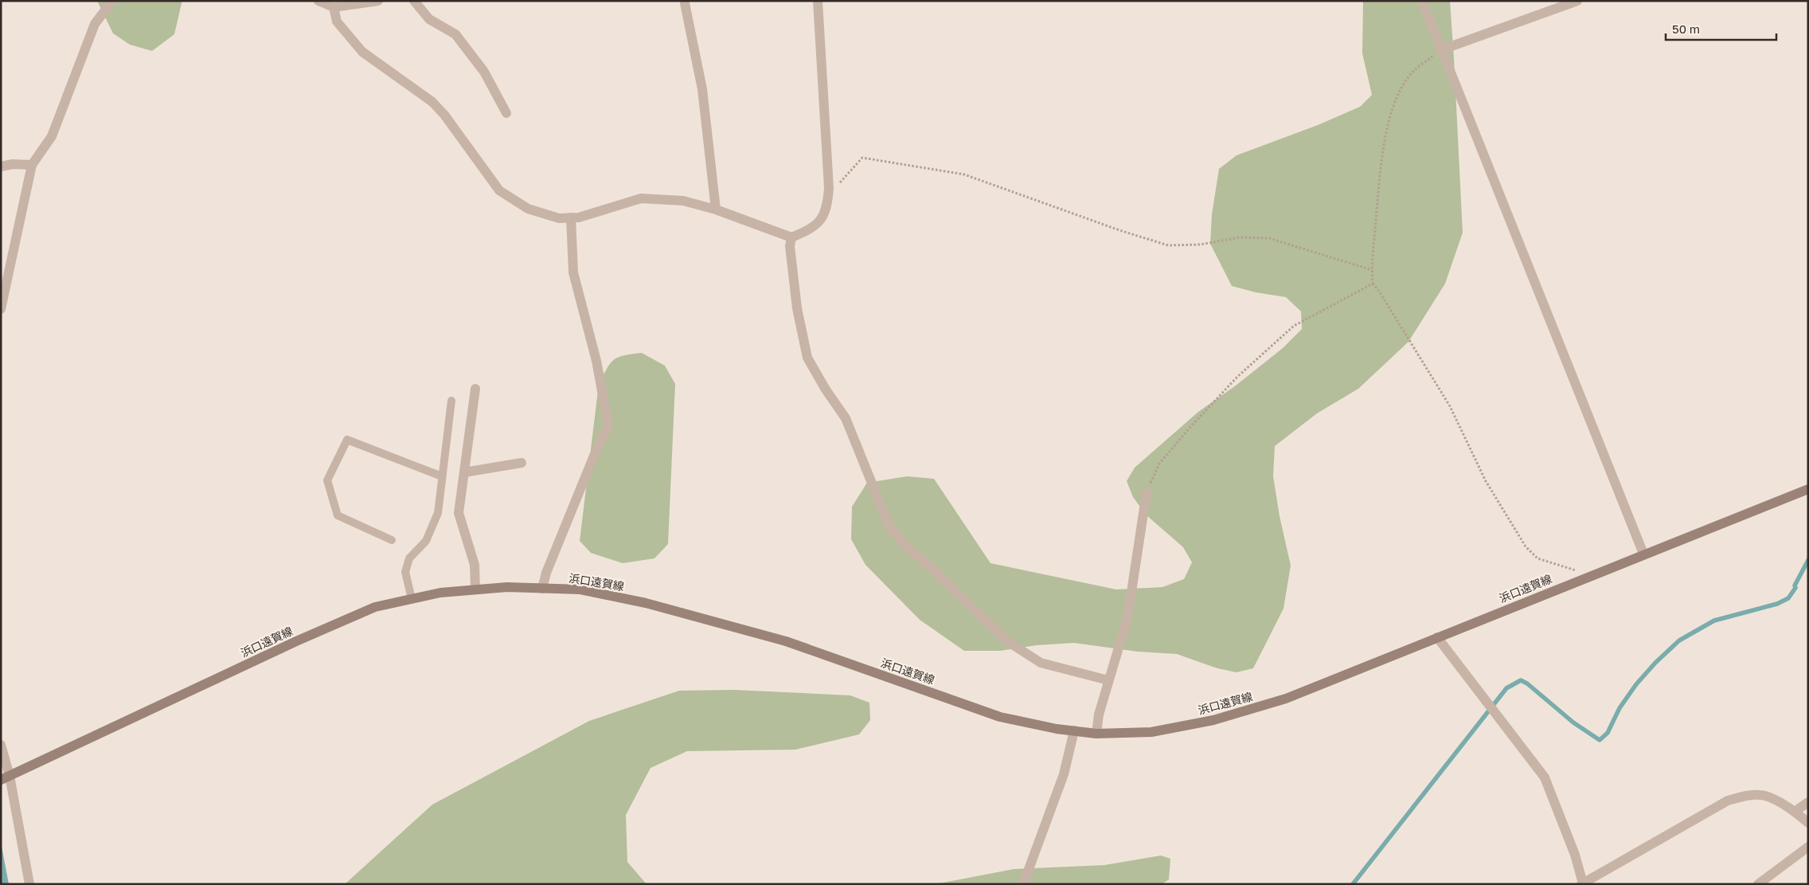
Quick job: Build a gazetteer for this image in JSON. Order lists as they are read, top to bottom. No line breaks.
{"streets":{"main road":["浜口遠賀線"]},"scale_bar":"50 m"}
